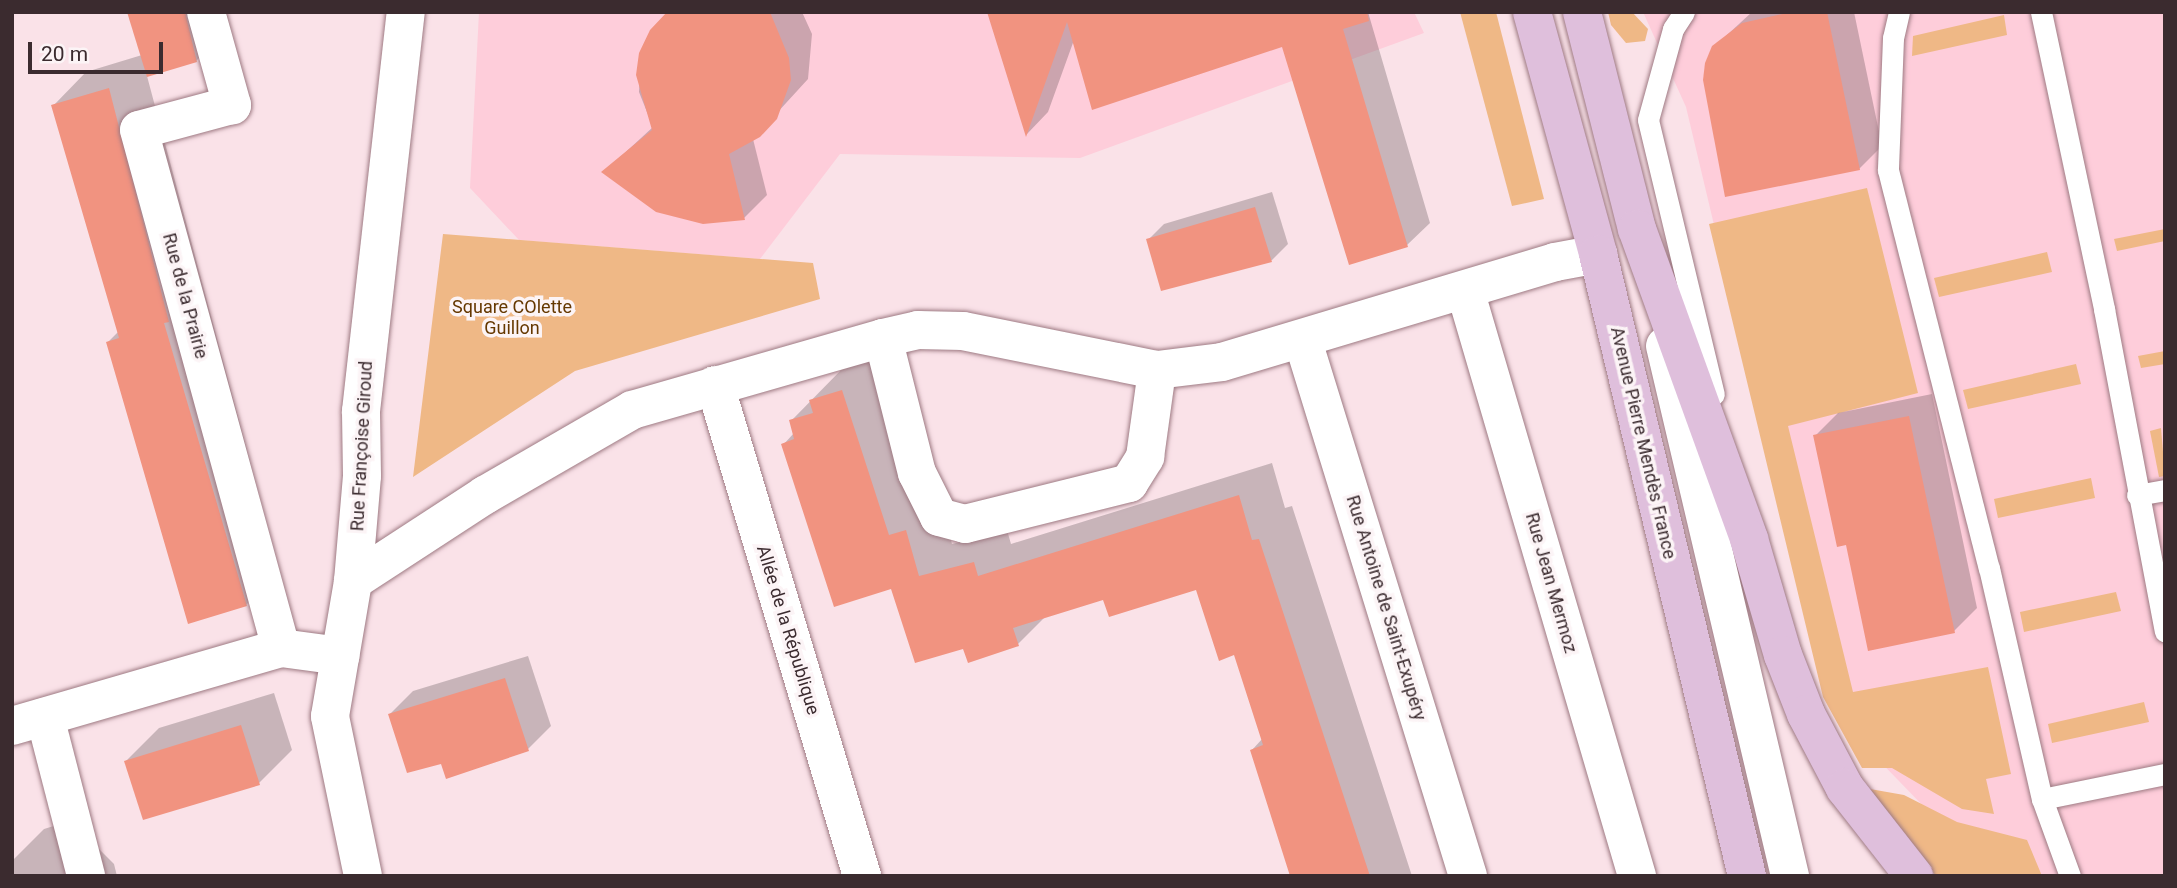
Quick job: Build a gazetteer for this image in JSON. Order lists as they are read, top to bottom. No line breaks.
{"streets":{"main road":["Avenue Pierre Mendès France"],"street":["Rue de la Prairie","Rue Françoise Giroud","Rue Jean Mermoz","Rue Antoine de Saint-Exupéry","Allée de la République"]},"parks":["Square COlette Guillon"],"scale_bar":"20 m"}
